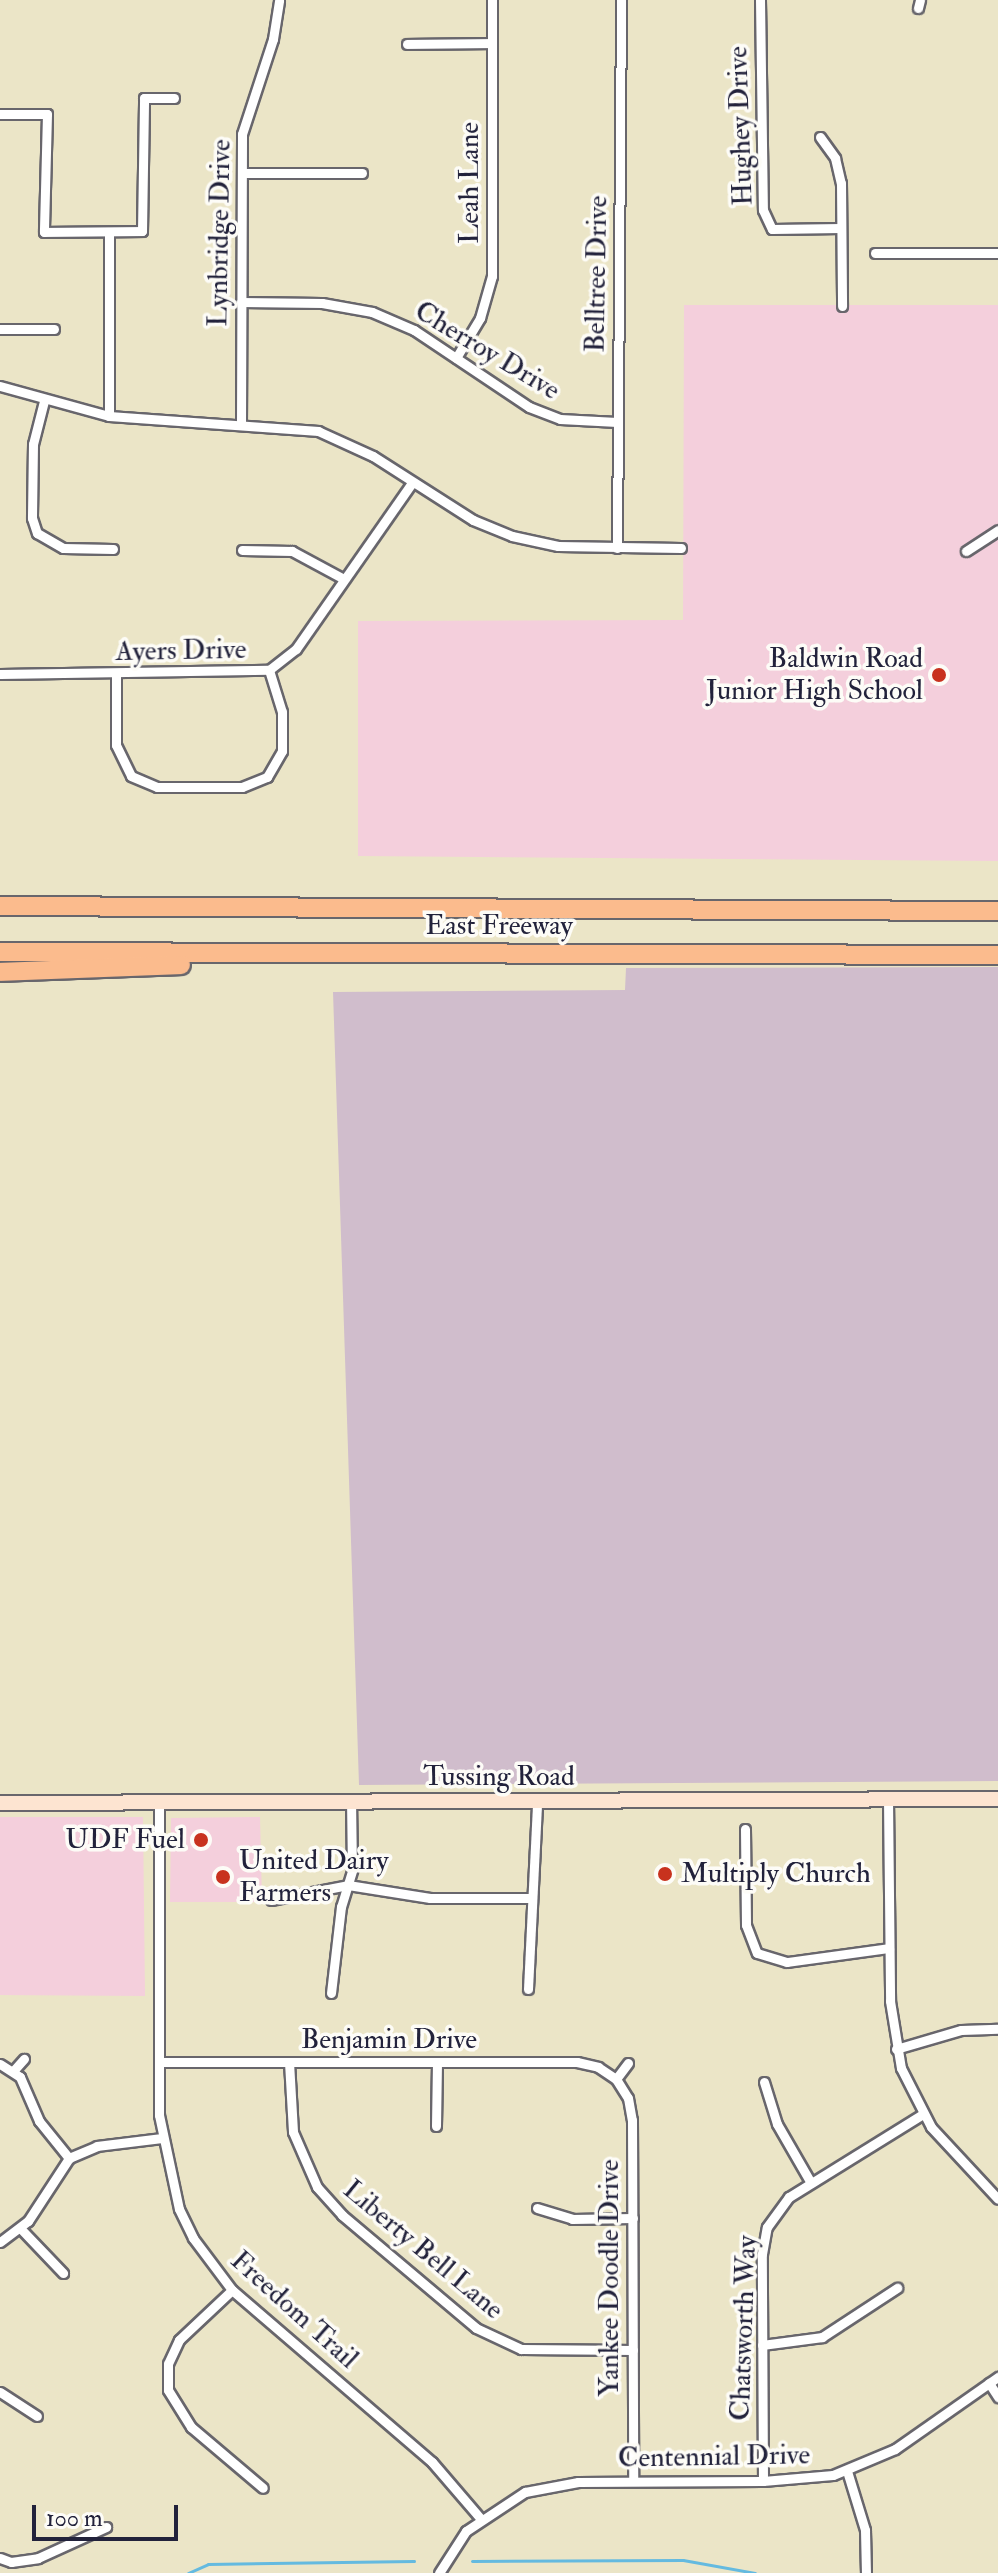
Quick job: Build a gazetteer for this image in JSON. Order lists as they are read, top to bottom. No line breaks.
{"streets":{"highway":["East Freeway"],"main road":["Tussing Road"],"street":["Hughey Drive","Leah Lane","Lynbridge Drive","Belltree Drive","Cherroy Drive","Ayers Drive","Benjamin Drive","Liberty Bell Lane","Yankee Doodle Drive","Freedom Trail","Chatsworth Way","Centennial Drive"]},"crossings":[["Leah Lane","Cherroy Drive"],["Lynbridge Drive","Cherroy Drive"],["Belltree Drive","Cherroy Drive"],["Tussing Road","Freedom Trail"],["Benjamin Drive","Liberty Bell Lane"],["Benjamin Drive","Yankee Doodle Drive"],["Benjamin Drive","Freedom Trail"],["Liberty Bell Lane","Yankee Doodle Drive"],["Yankee Doodle Drive","Centennial Drive"],["Freedom Trail","Centennial Drive"],["Chatsworth Way","Centennial Drive"]],"places":["Baldwin Road Junior High School","UDF Fuel","Multiply Church","United Dairy Farmers"],"scale_bar":"100 m"}
